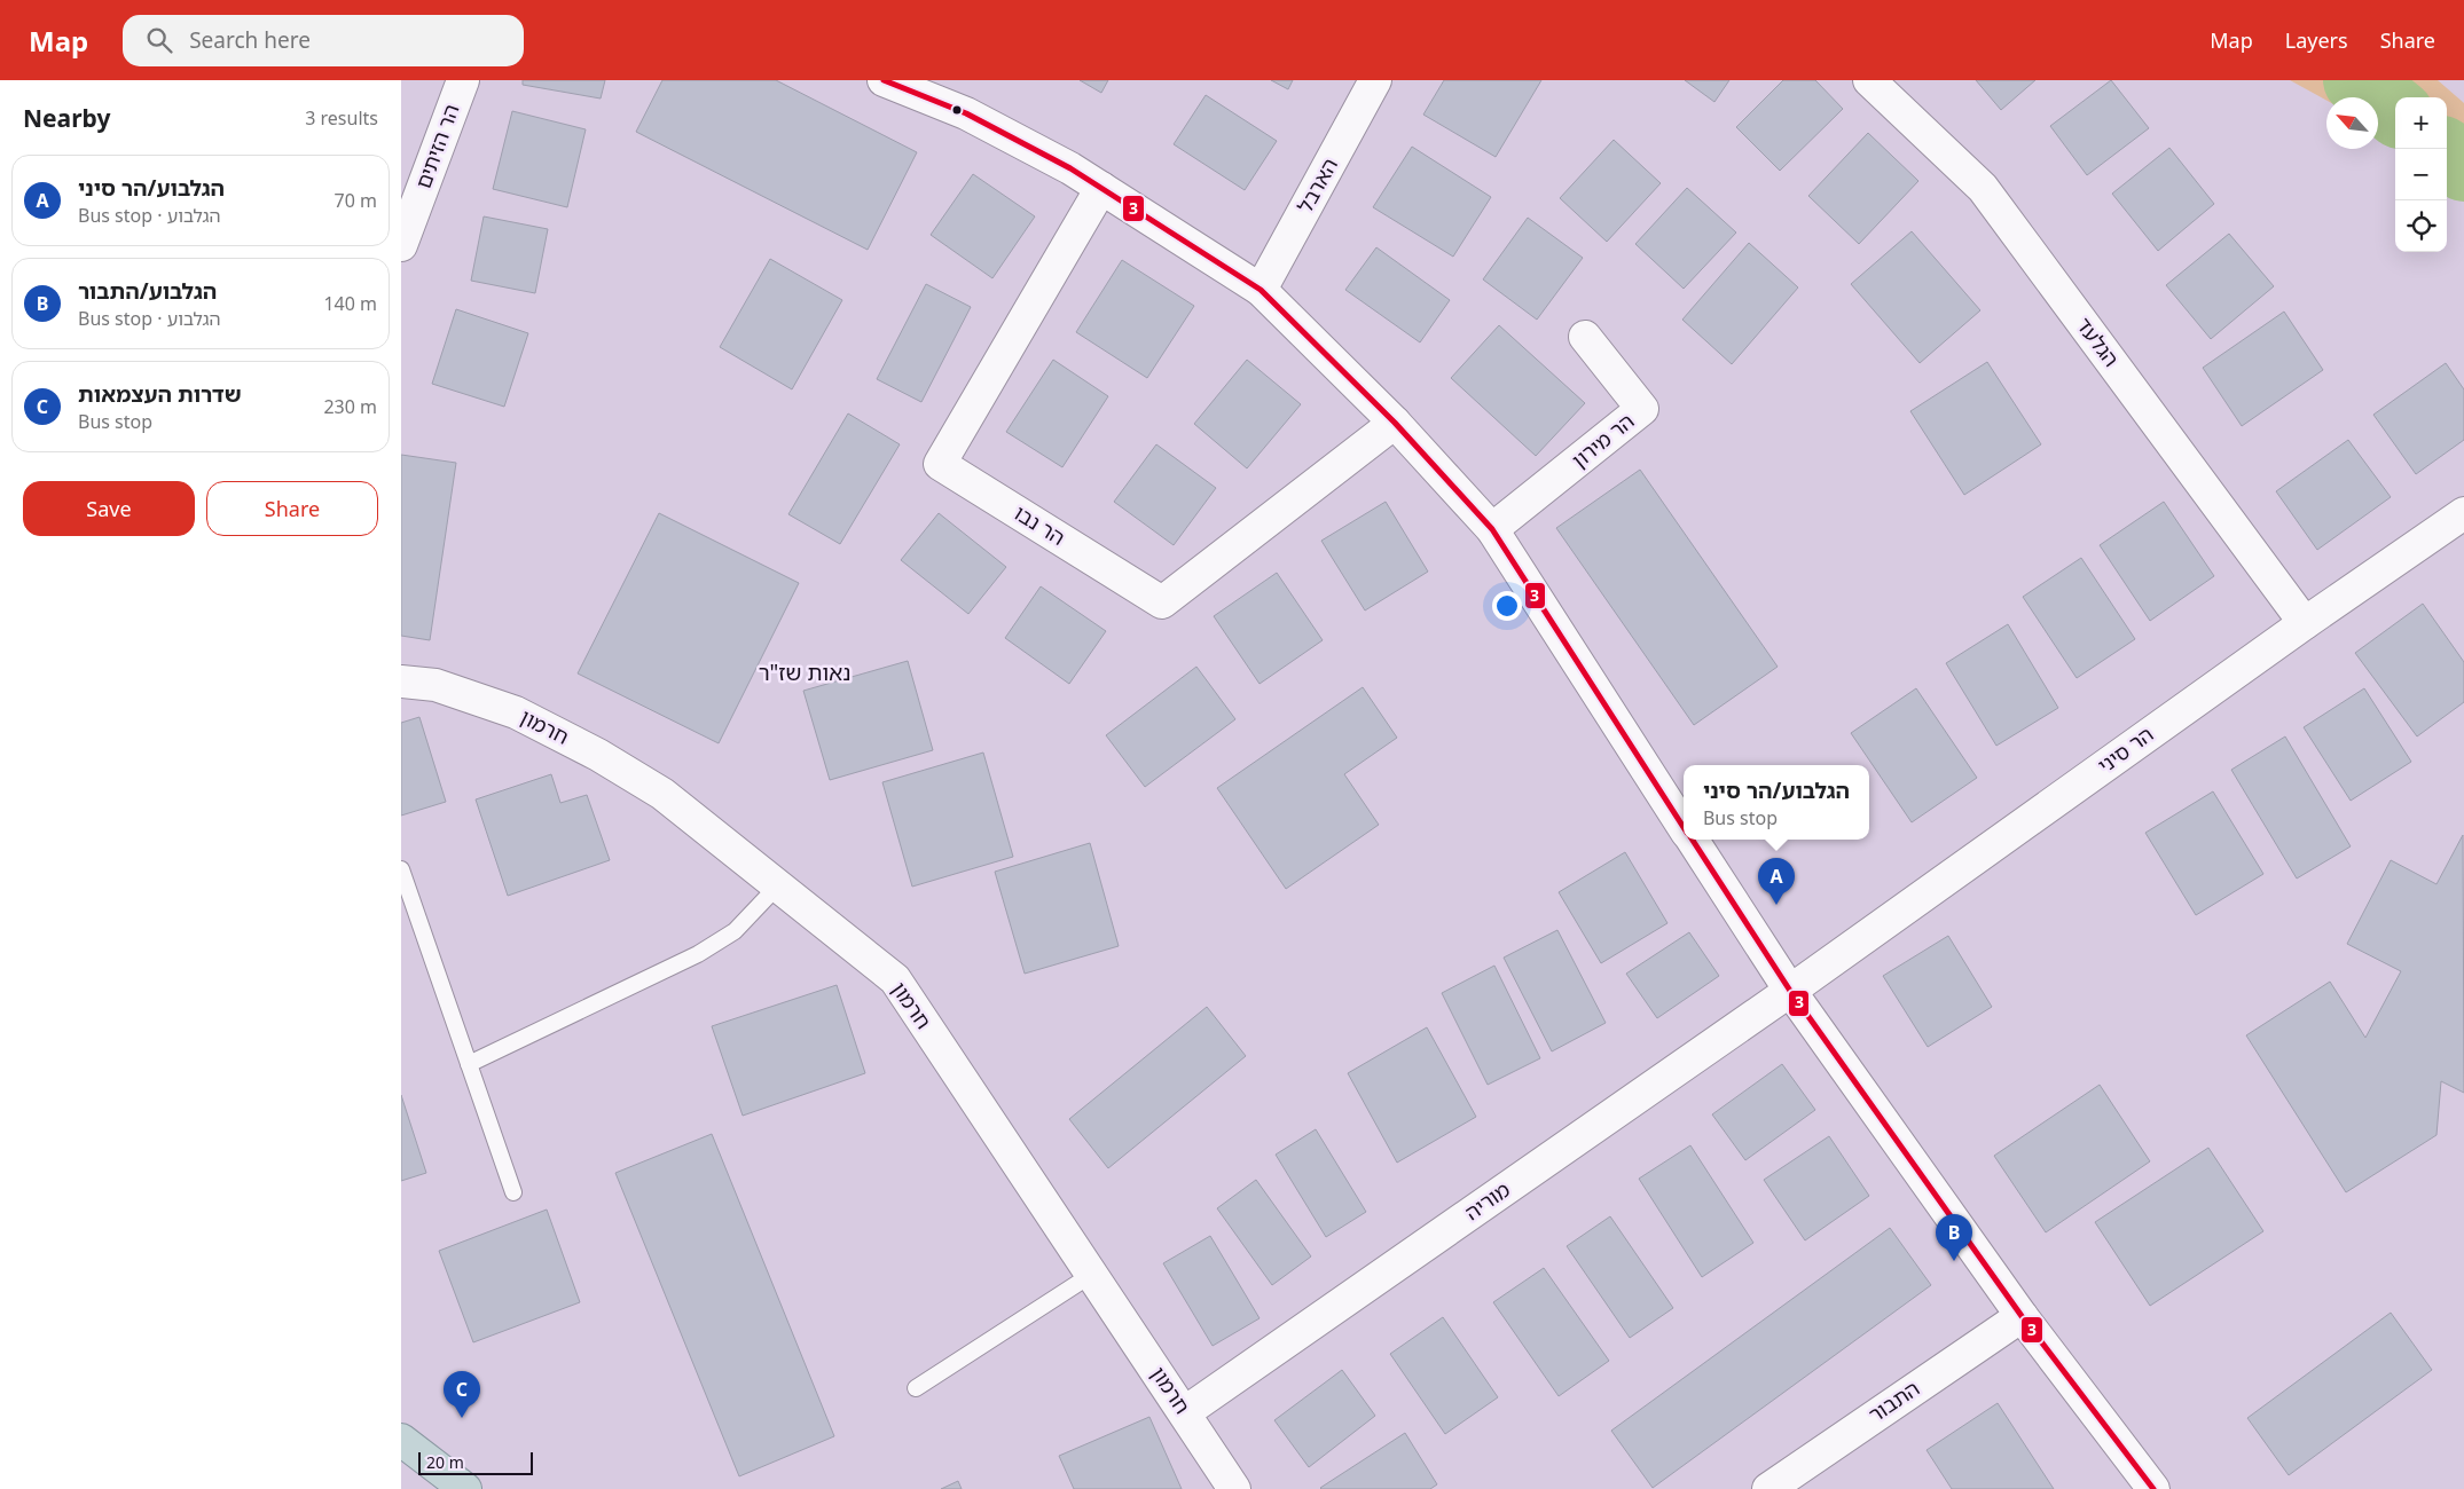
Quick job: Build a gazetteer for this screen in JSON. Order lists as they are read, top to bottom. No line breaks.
{"streets":{"street":["הר הזיתים","הארבל","הגלעד","הר מירון","הר נבו","חרמון","הר סיני","מוריה","התבור"]},"crossings":[["הגלעד","הר סיני"],["חרמון","מוריה"],["הר סיני","מוריה"]],"districts":["נאות שז\"ר"],"lines":["transit line 3"],"scale_bar":"20 m","north":"top left","page":{"header":"Map","search":"Search here","nav":["Map","Layers","Share"],"heading":["Nearby","3 results"],"map_buttons":["+","−"],"list":[{"mark":"A","name":"הגלבוע/הר סיני","note":"Bus stop · הגלבוע","value":"70 m"},{"mark":"B","name":"הגלבוע/התבור","note":"Bus stop · הגלבוע","value":"140 m"},{"mark":"C","name":"שדרות העצמאות","note":"Bus stop","value":"230 m"}],"buttons":["Save","Share"],"popup":["הגלבוע/הר סיני","Bus stop"],"pins":["A","B","C"],"scale":"20 m"}}
